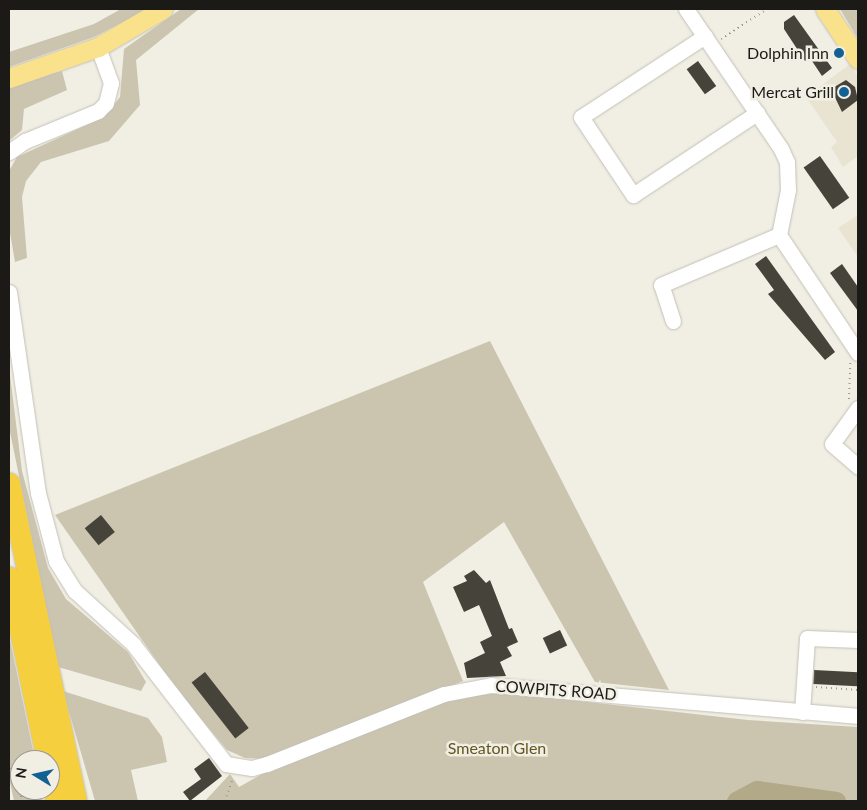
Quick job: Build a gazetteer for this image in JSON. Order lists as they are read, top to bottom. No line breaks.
{"streets":{"street":["COWPITS ROAD"]},"parks":["Smeaton Glen"],"places":["Dolphin Inn","Mercat Grill"],"north":"left"}
